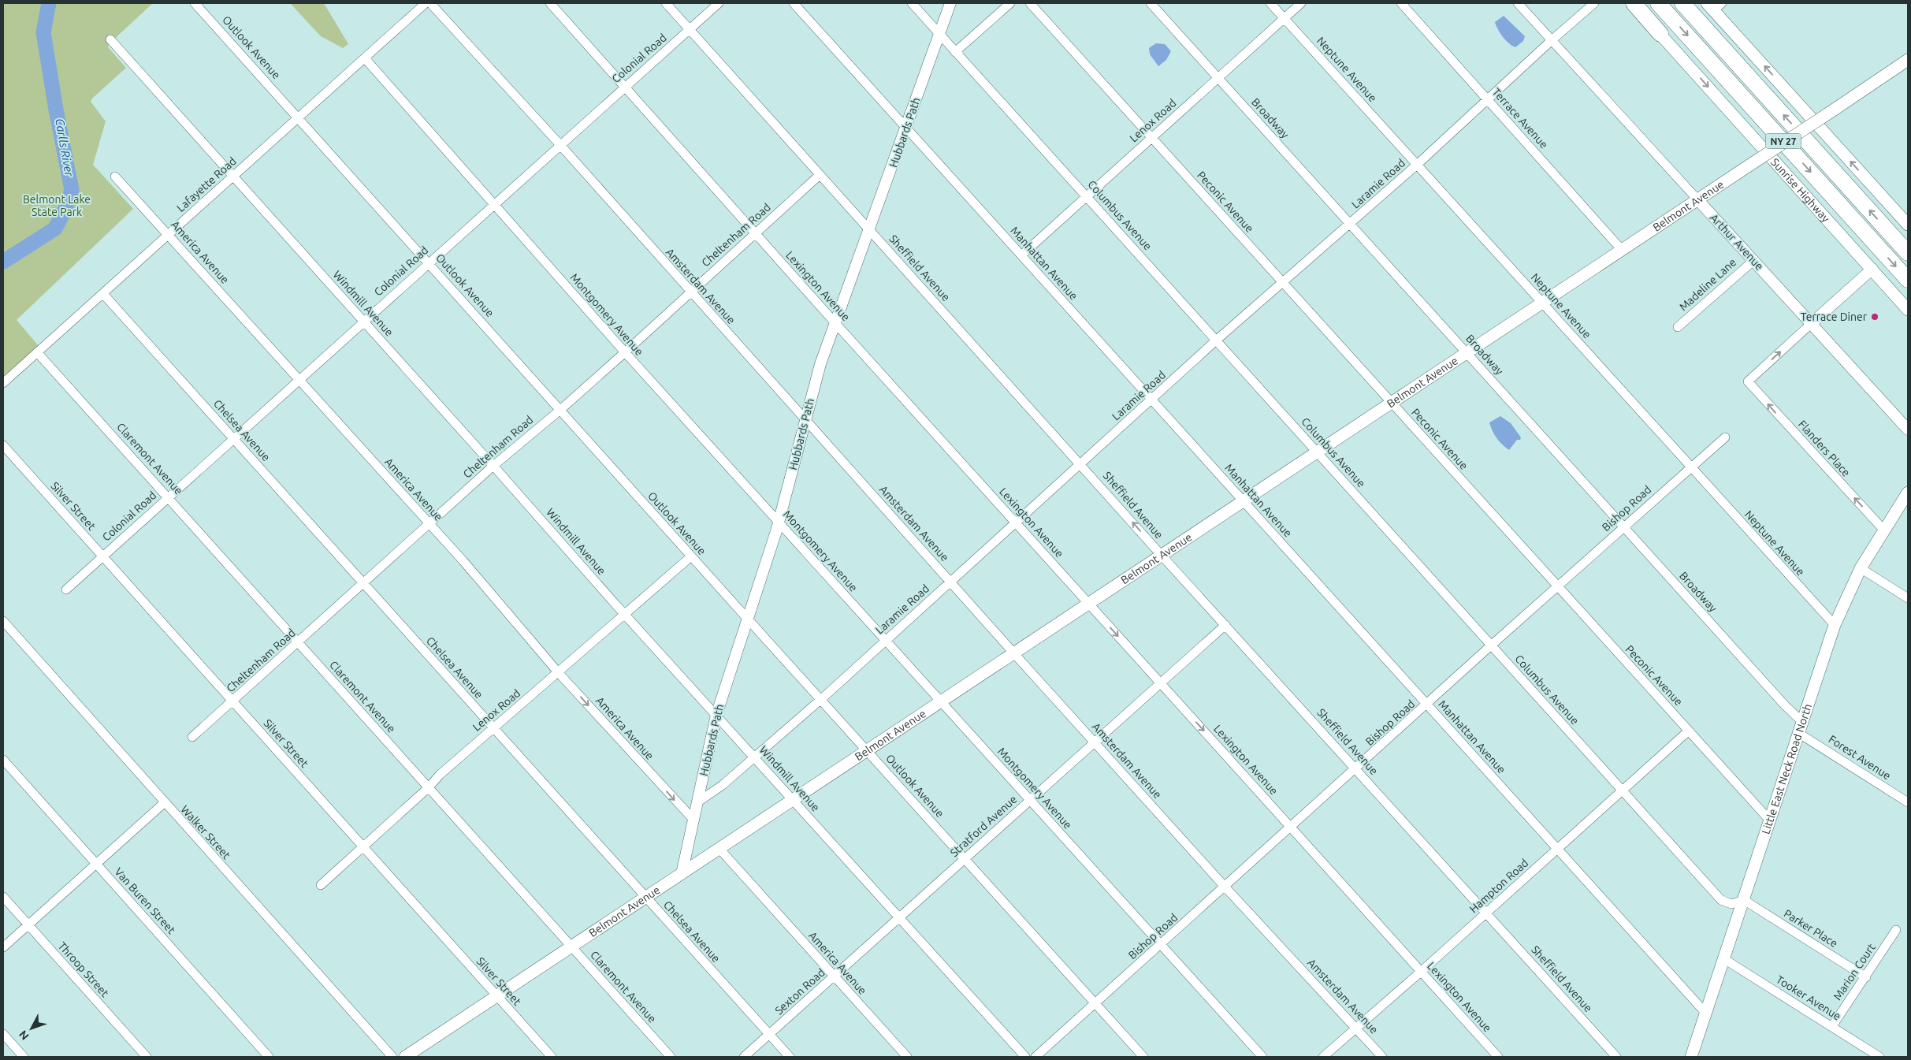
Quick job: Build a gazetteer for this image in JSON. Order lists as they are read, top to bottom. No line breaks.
{"streets":{"highway":["NY 27","Sunrise Highway"],"main road":["Belmont Avenue","Little East Neck Road North"],"street":["Outlook Avenue","Colonial Road","Neptune Avenue","Broadway","Terrace Avenue","Lenox Road","Hubbards Path","Laramie Road","Lafayette Road","Peconic Avenue","Columbus Avenue","Cheltenham Road","Arthur Avenue","America Avenue","Manhattan Avenue","Sheffield Avenue","Madeline Lane","Amsterdam Avenue","Lexington Avenue","Windmill Avenue","Montgomery Avenue","Chelsea Avenue","Flanders Place","Claremont Avenue","Silver Street","Bishop Road","Forest Avenue","Stratford Avenue","Walker Street","Hampton Road","Van Buren Street","Parker Place","Throop Street","Marion Court","Sexton Road","Tooker Avenue"]},"crossings":[["Outlook Avenue","Colonial Road"],["Outlook Avenue","Lenox Road"],["Outlook Avenue","Hubbards Path"],["Outlook Avenue","Laramie Road"],["Outlook Avenue","Lafayette Road"],["Outlook Avenue","Belmont Avenue"],["Outlook Avenue","Cheltenham Road"],["Outlook Avenue","Bishop Road"],["Outlook Avenue","Stratford Avenue"],["Colonial Road","America Avenue"],["Colonial Road","Sheffield Avenue"],["Colonial Road","Amsterdam Avenue"],["Colonial Road","Lexington Avenue"],["Colonial Road","Windmill Avenue"],["Colonial Road","Montgomery Avenue"],["Colonial Road","Chelsea Avenue"],["Colonial Road","Claremont Avenue"],["Colonial Road","Silver Street"],["Neptune Avenue","Lenox Road"],["Neptune Avenue","Laramie Road"],["Neptune Avenue","Belmont Avenue"],["Neptune Avenue","Bishop Road"],["Neptune Avenue","Little East Neck Road North"],["Broadway","Lenox Road"],["Broadway","Laramie Road"],["Broadway","Belmont Avenue"],["Broadway","Bishop Road"],["Broadway","Forest Avenue"],["Broadway","Little East Neck Road North"],["Terrace Avenue","Laramie Road"],["Terrace Avenue","Belmont Avenue"],["Lenox Road","Peconic Avenue"],["Lenox Road","Columbus Avenue"],["Lenox Road","America Avenue"],["Lenox Road","Manhattan Avenue"],["Lenox Road","Windmill Avenue"],["Lenox Road","Chelsea Avenue"],["Lenox Road","Claremont Avenue"],["Lenox Road","Silver Street"],["Hubbards Path","Laramie Road"],["Hubbards Path","Belmont Avenue"],["Hubbards Path","Columbus Avenue"],["Hubbards Path","America Avenue"],["Hubbards Path","Manhattan Avenue"],["Hubbards Path","Sheffield Avenue"],["Hubbards Path","Amsterdam Avenue"],["Hubbards Path","Lexington Avenue"],["Hubbards Path","Windmill Avenue"],["Hubbards Path","Montgomery Avenue"],["Laramie Road","Peconic Avenue"],["Laramie Road","Columbus Avenue"],["Laramie Road","Arthur Avenue"],["Laramie Road","Manhattan Avenue"],["Laramie Road","Sheffield Avenue"],["Laramie Road","Amsterdam Avenue"],["Laramie Road","Lexington Avenue"],["Laramie Road","Windmill Avenue"],["Laramie Road","Montgomery Avenue"],["Lafayette Road","America Avenue"],["Lafayette Road","Windmill Avenue"],["Lafayette Road","Montgomery Avenue"],["Lafayette Road","Chelsea Avenue"],["Lafayette Road","Claremont Avenue"],["Peconic Avenue","Belmont Avenue"],["Peconic Avenue","Bishop Road"],["Peconic Avenue","Little East Neck Road North"],["Peconic Avenue","Hampton Road"],["Belmont Avenue","Columbus Avenue"],["Belmont Avenue","Arthur Avenue"],["Belmont Avenue","America Avenue"],["Belmont Avenue","Manhattan Avenue"],["Belmont Avenue","Sheffield Avenue"],["Belmont Avenue","Amsterdam Avenue"],["Belmont Avenue","Lexington Avenue"],["Belmont Avenue","Windmill Avenue"],["Belmont Avenue","Montgomery Avenue"],["Belmont Avenue","Chelsea Avenue"],["Belmont Avenue","Claremont Avenue"],["Belmont Avenue","Silver Street"],["Columbus Avenue","Bishop Road"],["Columbus Avenue","Little East Neck Road North"],["Columbus Avenue","Hampton Road"],["Columbus Avenue","Parker Place"],["Cheltenham Road","America Avenue"],["Cheltenham Road","Sheffield Avenue"],["Cheltenham Road","Amsterdam Avenue"],["Cheltenham Road","Lexington Avenue"],["Cheltenham Road","Windmill Avenue"],["Cheltenham Road","Montgomery Avenue"],["Cheltenham Road","Chelsea Avenue"],["Cheltenham Road","Claremont Avenue"],["Cheltenham Road","Silver Street"],["Arthur Avenue","Madeline Lane"],["Arthur Avenue","Flanders Place"],["America Avenue","Sexton Road"],["Manhattan Avenue","Bishop Road"],["Manhattan Avenue","Little East Neck Road North"],["Manhattan Avenue","Hampton Road"],["Sheffield Avenue","Bishop Road"],["Sheffield Avenue","Stratford Avenue"],["Sheffield Avenue","Hampton Road"],["Amsterdam Avenue","Bishop Road"],["Amsterdam Avenue","Stratford Avenue"],["Amsterdam Avenue","Hampton Road"],["Lexington Avenue","Bishop Road"],["Lexington Avenue","Stratford Avenue"],["Lexington Avenue","Hampton Road"],["Windmill Avenue","Stratford Avenue"],["Windmill Avenue","Sexton Road"],["Montgomery Avenue","Bishop Road"],["Montgomery Avenue","Stratford Avenue"],["Chelsea Avenue","Sexton Road"],["Flanders Place","Little East Neck Road North"],["Forest Avenue","Little East Neck Road North"],["Little East Neck Road North","Parker Place"],["Little East Neck Road North","Tooker Avenue"],["Stratford Avenue","Sexton Road"],["Parker Place","Marion Court"],["Marion Court","Tooker Avenue"]],"water":["Carlls River"],"parks":["Belmont Lake State Park"],"places":["Terrace Diner"],"north":"bottom left"}
